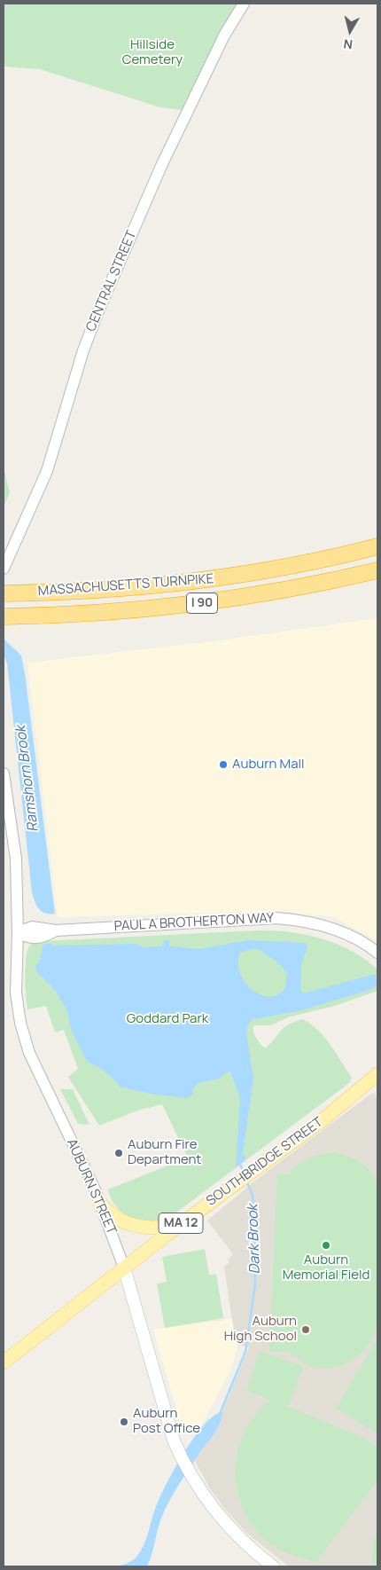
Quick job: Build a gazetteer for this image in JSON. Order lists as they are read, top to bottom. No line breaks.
{"streets":{"highway":["MASSACHUSETTS TURNPIKE","I 90"],"main road":["SOUTHBRIDGE STREET","AUBURN STREET","MA 12"],"street":["CENTRAL STREET","PAUL A BROTHERTON WAY"]},"crossings":[["PAUL A BROTHERTON WAY","AUBURN STREET"],["SOUTHBRIDGE STREET","AUBURN STREET"]],"water":["Ramshorn Brook","Dark Brook"],"parks":["Hillside Cemetery","Goddard Park"],"places":["Auburn Mall","Auburn Fire Department","Auburn Memorial Field","Auburn High School","Auburn Post Office"],"north":"bottom"}
